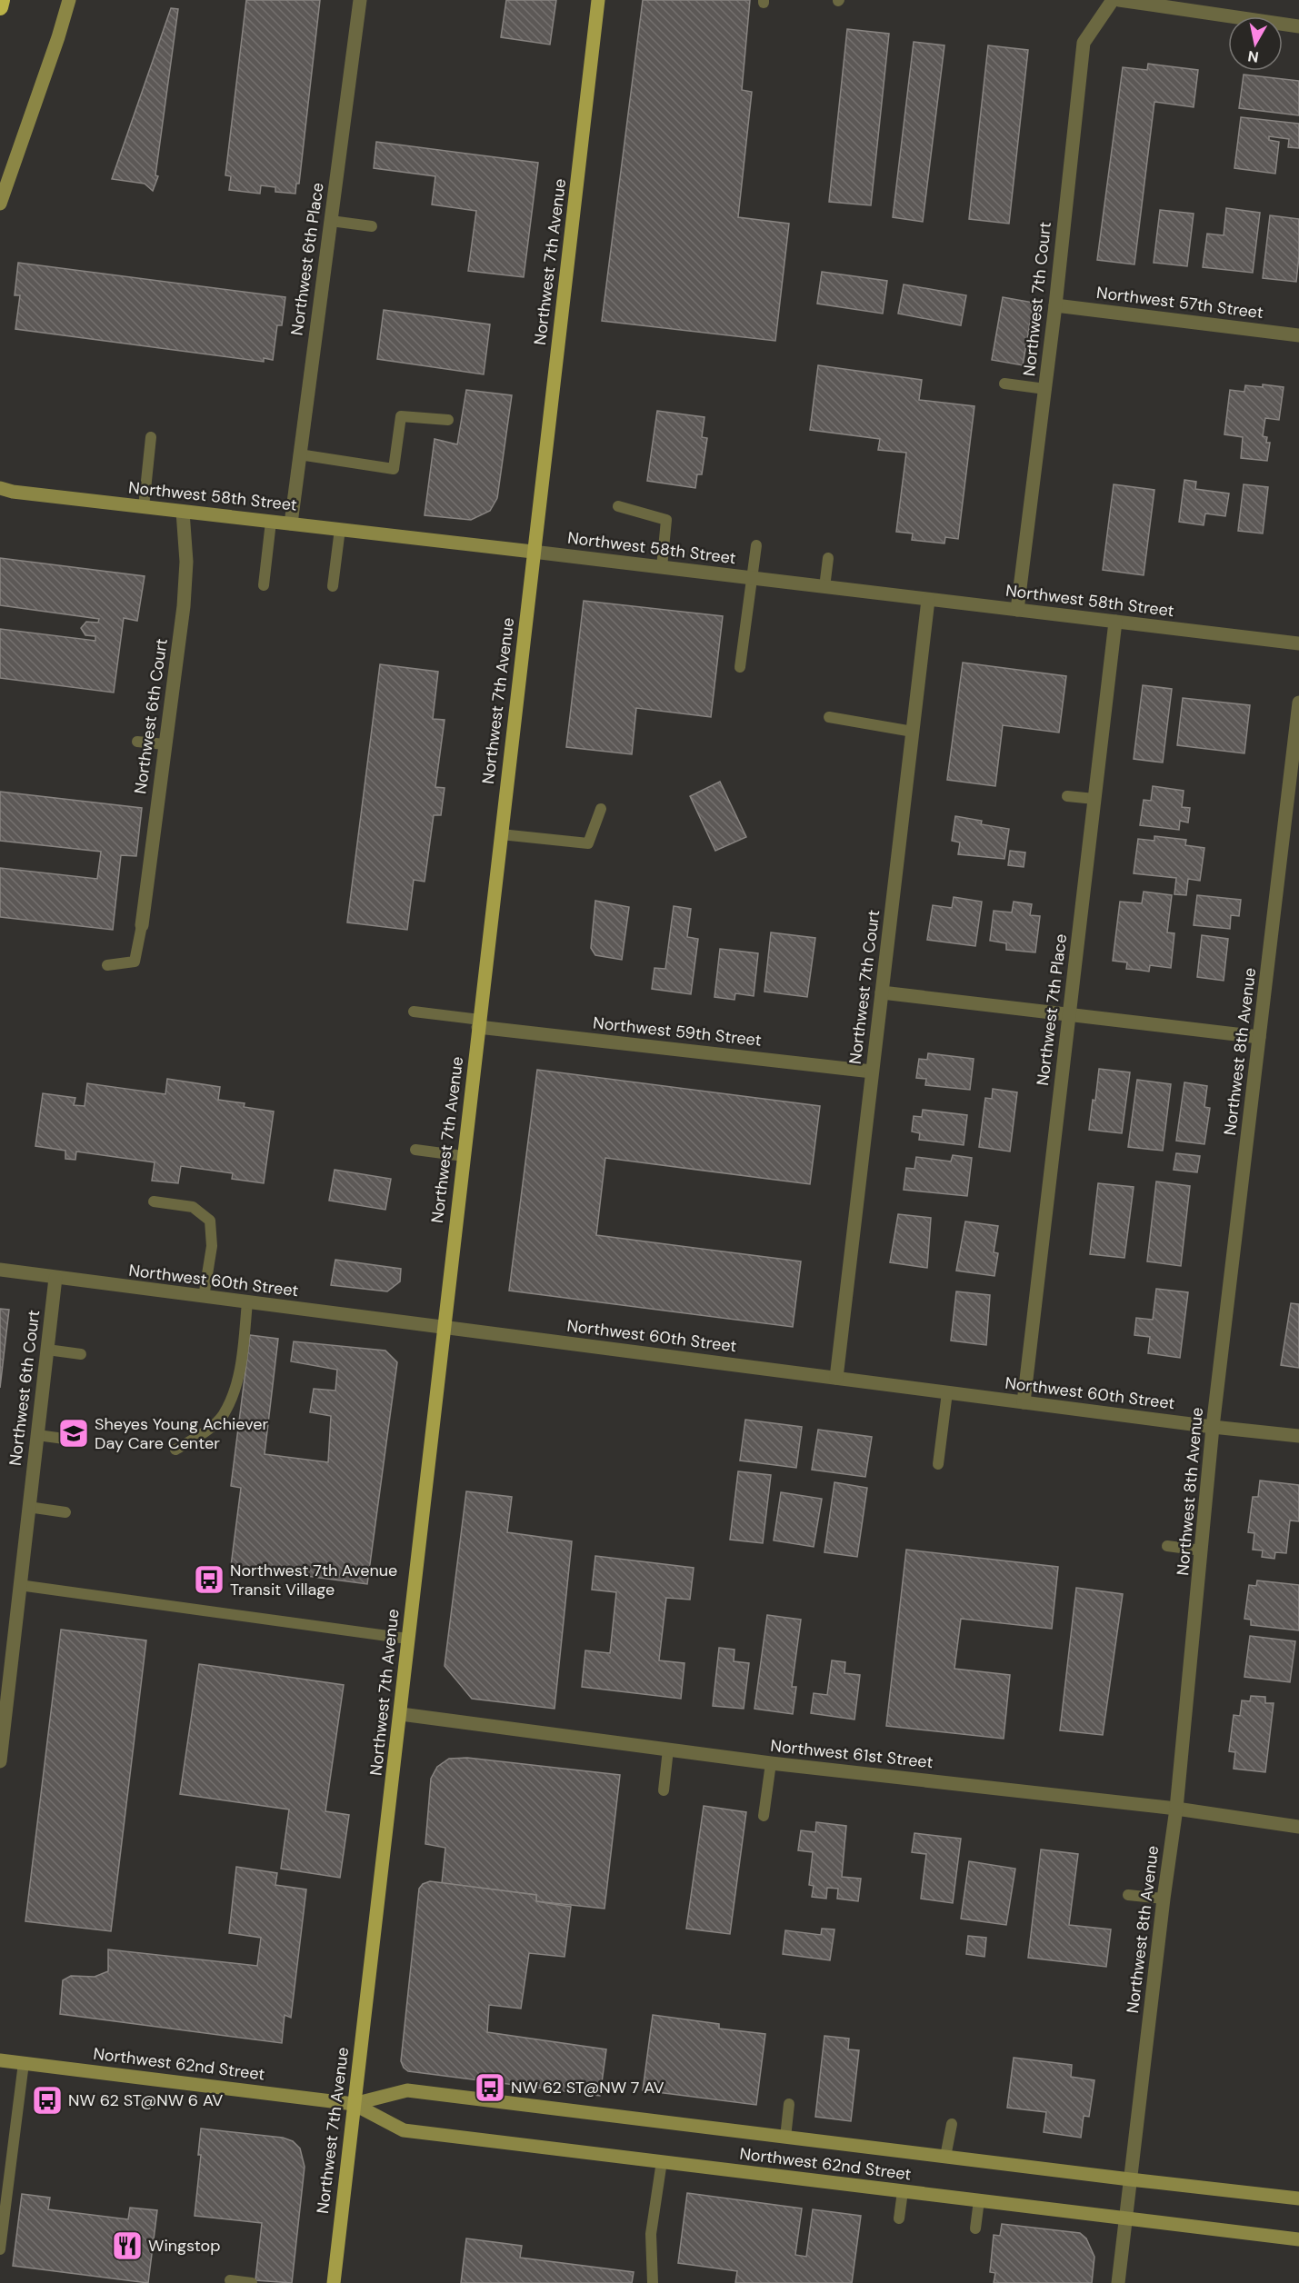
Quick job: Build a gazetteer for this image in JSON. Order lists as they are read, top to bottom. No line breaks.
{"streets":{"main road":["Northwest 7th Avenue","Northwest 58th Street","Northwest 62nd Street"],"street":["Northwest 6th Place","Northwest 7th Court","Northwest 57th Street","Northwest 6th Court","Northwest 7th Place","Northwest 59th Street","Northwest 8th Avenue","Northwest 60th Street","Northwest 61st Street"]},"crossings":[["Northwest 6th Place","Northwest 58th Street"],["Northwest 7th Avenue","Northwest 58th Street"],["Northwest 7th Avenue","Northwest 59th Street"],["Northwest 7th Avenue","Northwest 60th Street"],["Northwest 7th Avenue","Northwest 61st Street"],["Northwest 7th Avenue","Northwest 62nd Street"],["Northwest 7th Court","Northwest 57th Street"],["Northwest 7th Court","Northwest 58th Street"],["Northwest 7th Court","Northwest 59th Street"],["Northwest 7th Court","Northwest 60th Street"],["Northwest 58th Street","Northwest 6th Court"],["Northwest 58th Street","Northwest 7th Place"],["Northwest 6th Court","Northwest 60th Street"],["Northwest 7th Place","Northwest 60th Street"],["Northwest 8th Avenue","Northwest 60th Street"],["Northwest 8th Avenue","Northwest 61st Street"],["Northwest 8th Avenue","Northwest 62nd Street"]],"places":{"school or university":["Sheyes Young Achiever Day Care Center"],"bus stop":["Northwest 7th Avenue Transit Village","NW 62 ST@NW 7 AV","NW 62 ST@NW 6 AV"],"restaurant":["Wingstop"]},"north":"bottom"}
